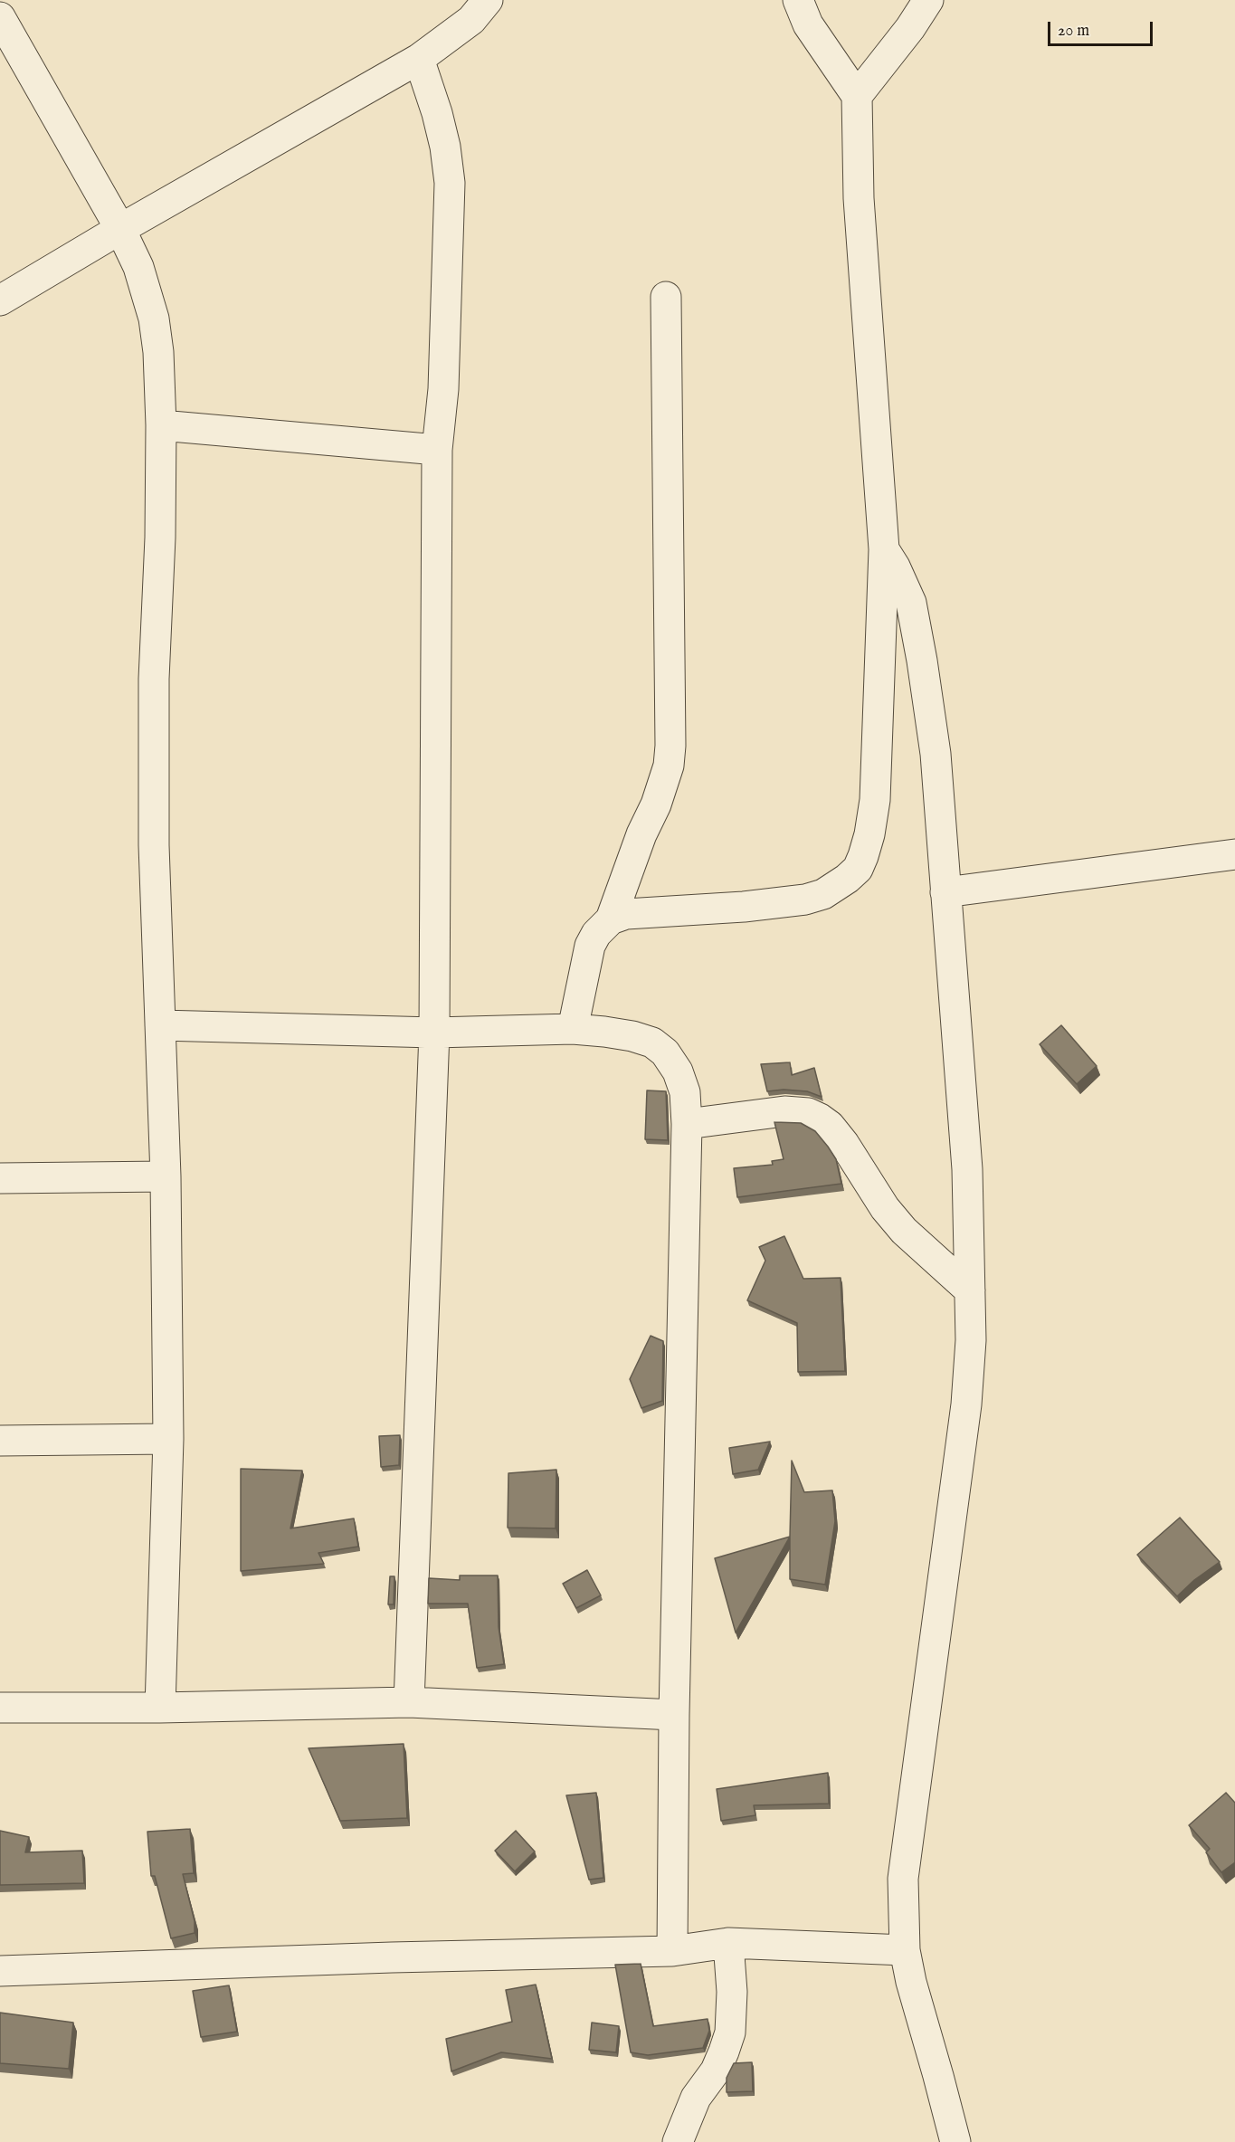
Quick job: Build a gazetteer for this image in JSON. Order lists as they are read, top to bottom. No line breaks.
{"scale_bar":"20 m"}
